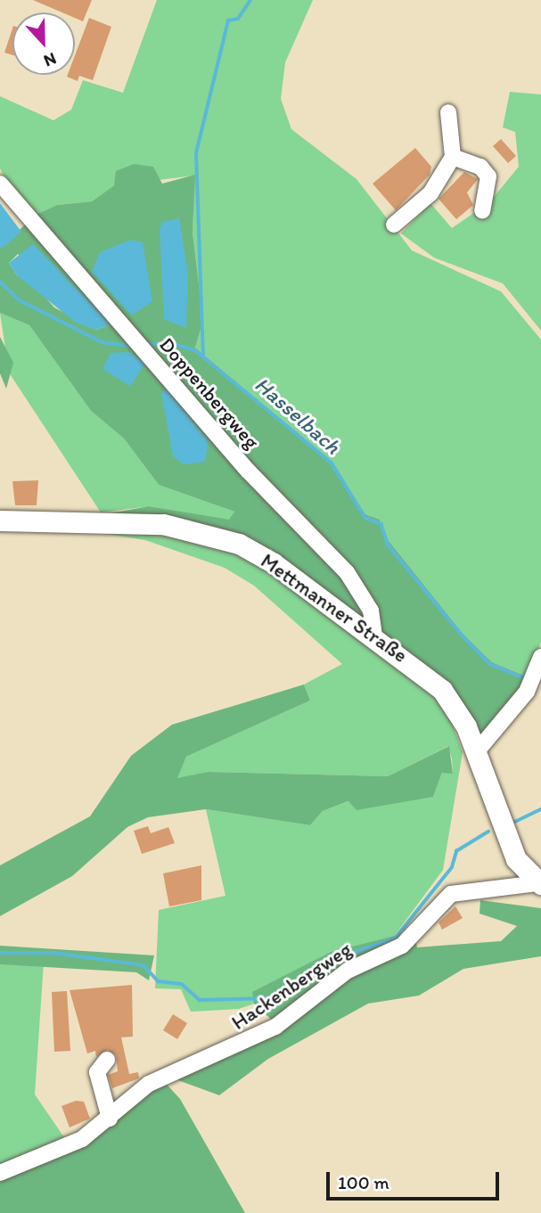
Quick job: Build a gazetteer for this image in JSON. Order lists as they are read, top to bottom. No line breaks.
{"streets":{"main road":["Mettmanner Straße"],"street":["Doppenbergweg","Hackenbergweg"]},"crossings":[["Doppenbergweg","Mettmanner Straße"],["Mettmanner Straße","Hackenbergweg"]],"water":["Hasselbach"],"scale_bar":"100 m","north":"bottom"}
